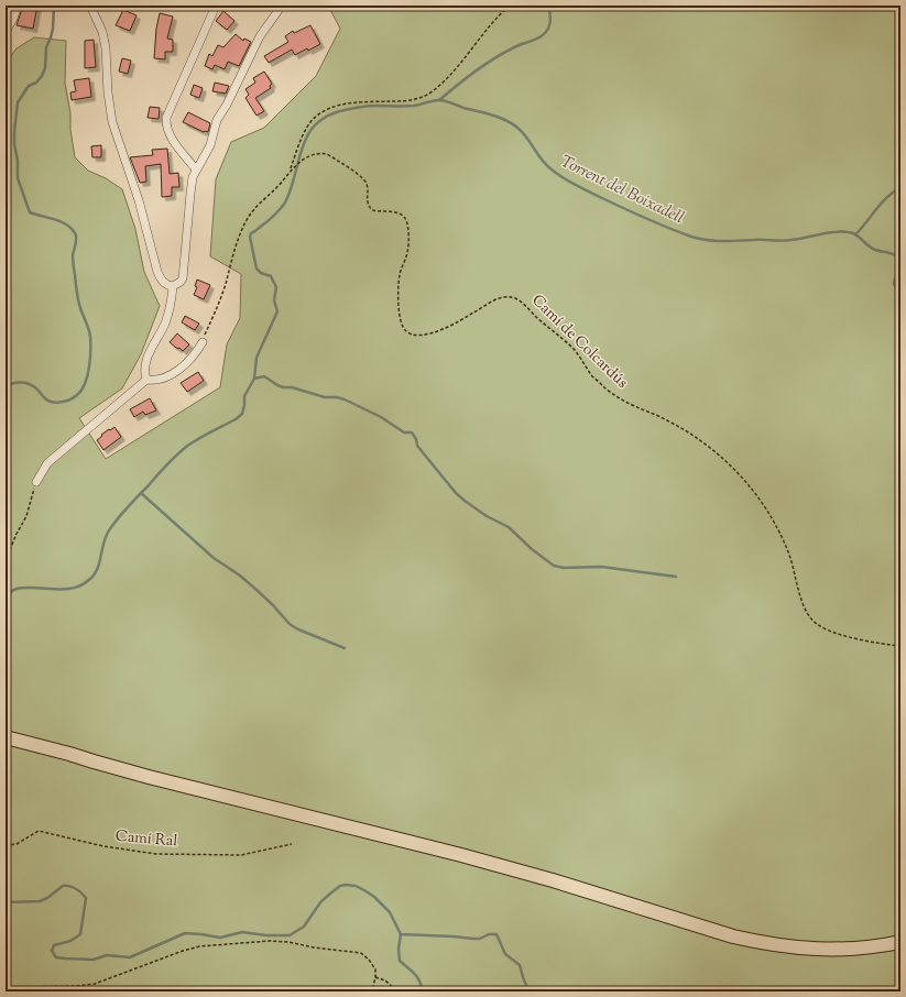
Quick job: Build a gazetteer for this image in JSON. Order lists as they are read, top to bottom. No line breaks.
{"streets":{"path":["Camí de Colcardús","Camí Ral"]},"water":["Torrent del Boixadell"]}
